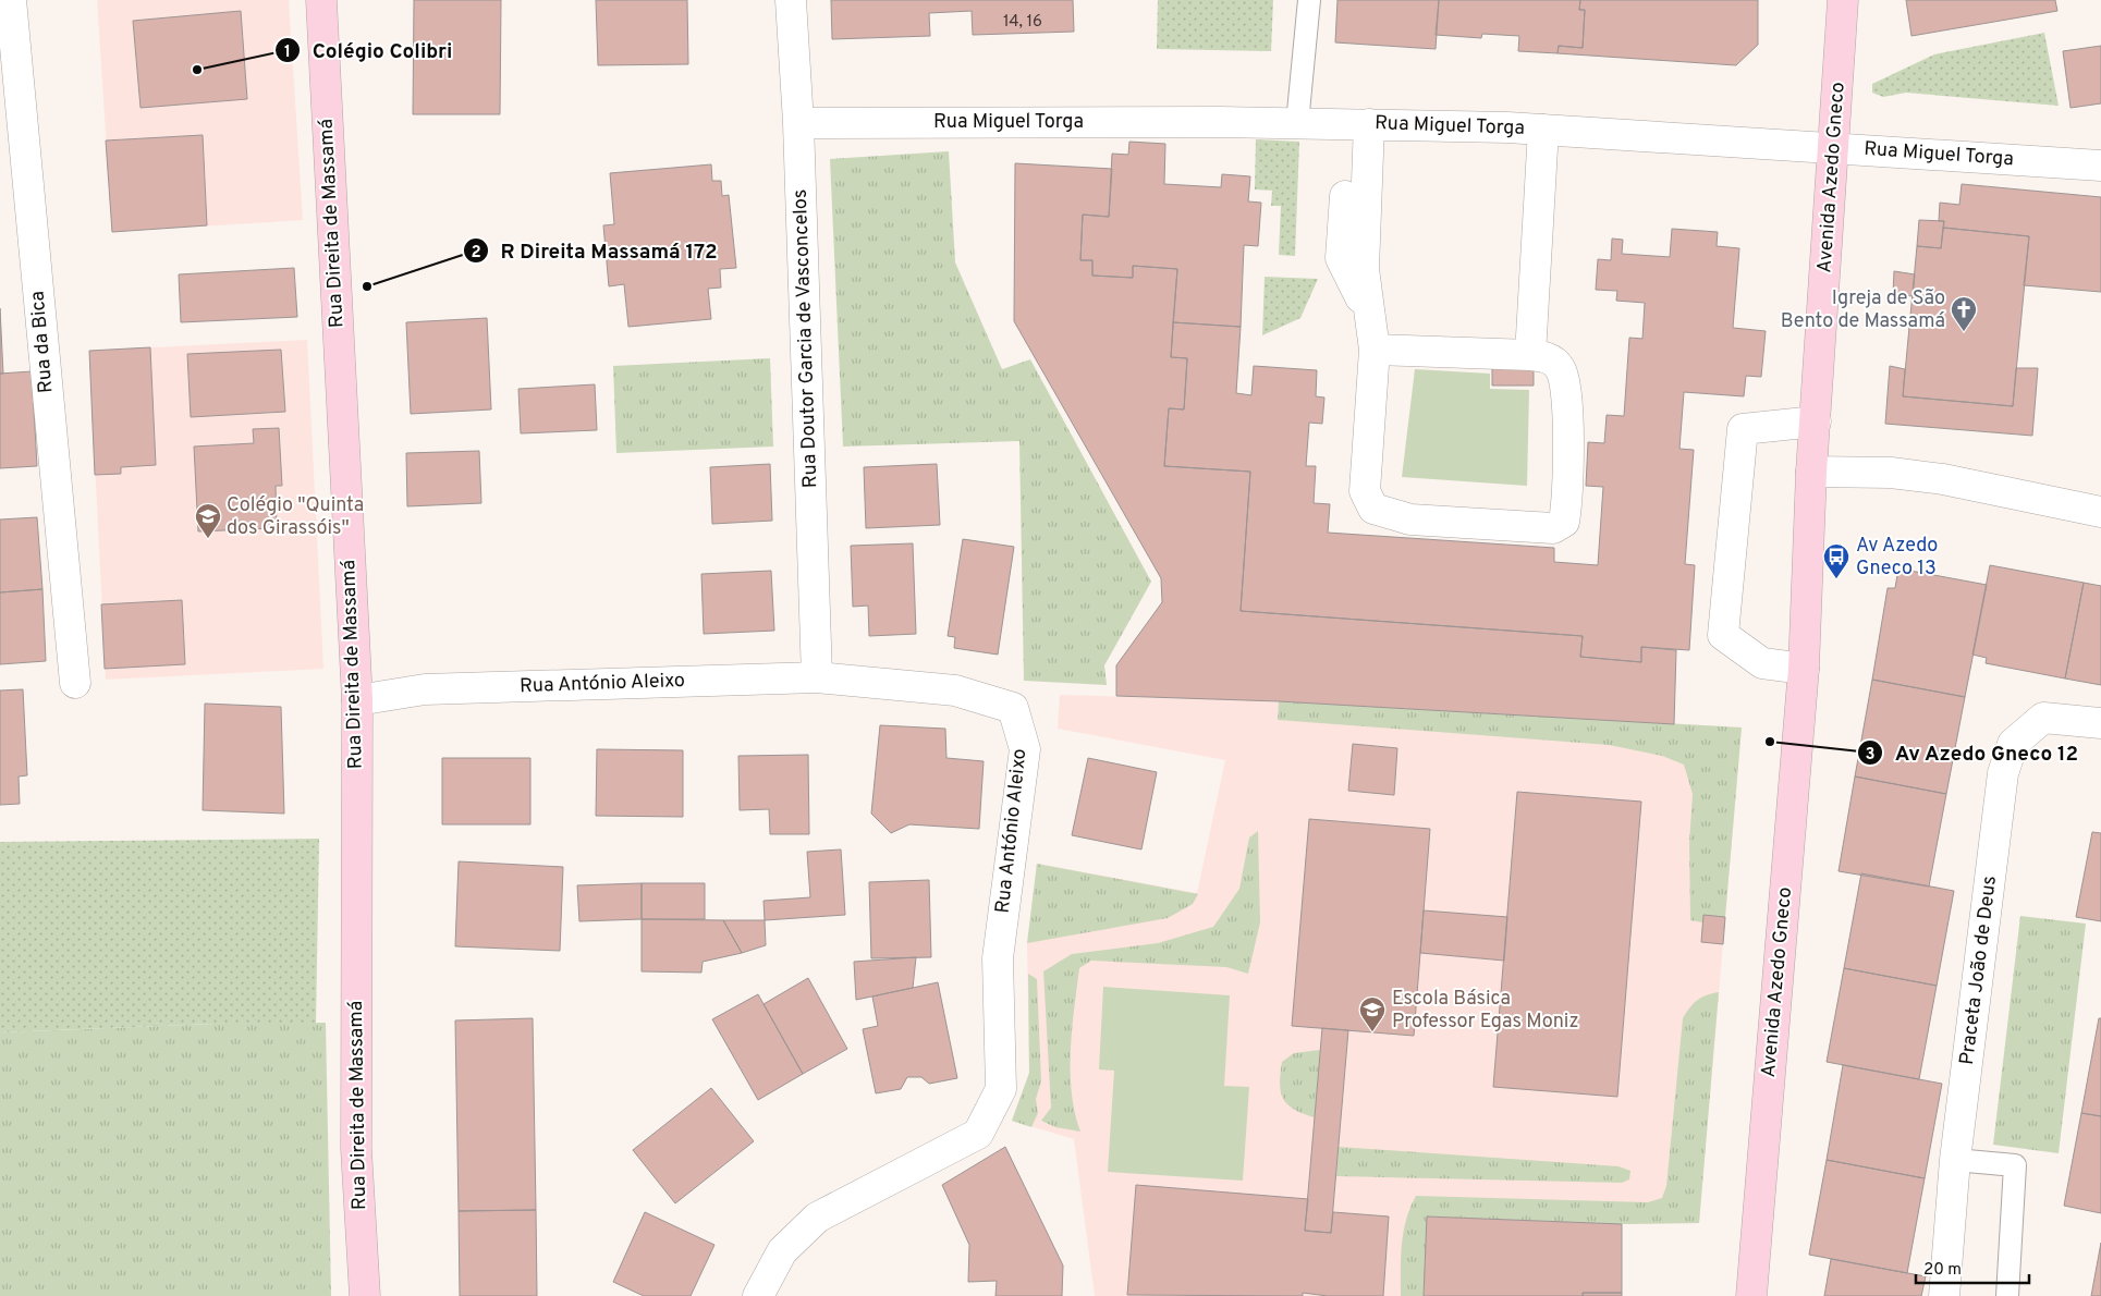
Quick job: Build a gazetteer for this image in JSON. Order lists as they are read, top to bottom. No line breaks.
{"streets":{"street":["Rua Miguel Torga","Avenida Azedo Gneco","Rua Direita de Massamá","Rua Doutor Garcia de Vasconcelos","Rua da Bica","Rua António Aleixo","Praceta João de Deus"]},"crossings":[["Rua Miguel Torga","Avenida Azedo Gneco"],["Rua Miguel Torga","Rua Doutor Garcia de Vasconcelos"],["Rua Direita de Massamá","Rua António Aleixo"],["Rua Doutor Garcia de Vasconcelos","Rua António Aleixo"]],"places":{"other":["Colégio Colibri","R Direita Massamá 172","Av Azedo Gneco 12"],"church":["Igreja de São Bento de Massamá"],"school or university":["Colégio \"Quinta dos Girassóis\"","Escola Básica Professor Egas Moniz"],"bus stop":["Av Azedo Gneco 13"]},"house_numbers":["14, 16"],"scale_bar":"20 m"}
